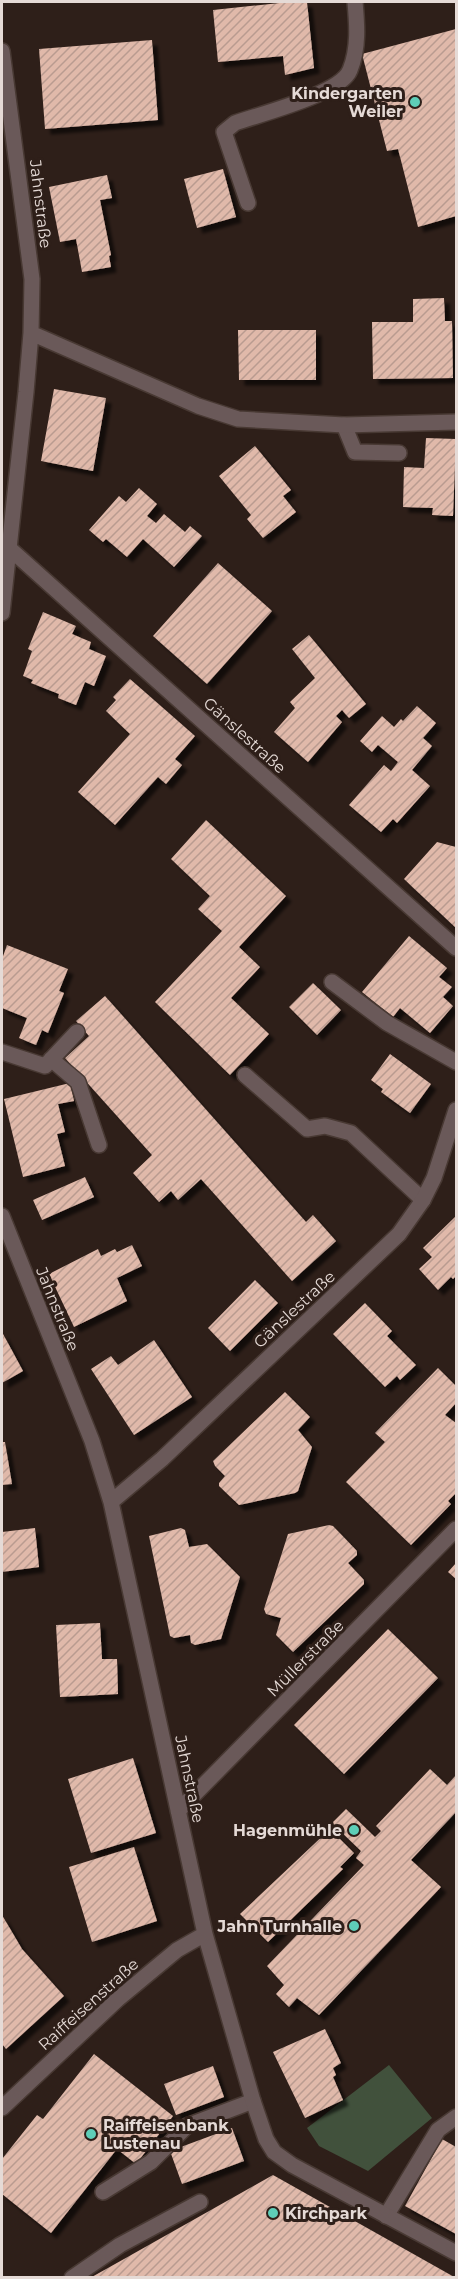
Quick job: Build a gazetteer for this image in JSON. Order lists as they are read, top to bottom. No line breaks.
{"streets":{"street":["Jahnstraße","Gänslestraße","Müllerstraße","Raiffeisenstraße"]},"crossings":[["Jahnstraße","Gänslestraße"],["Jahnstraße","Müllerstraße"],["Jahnstraße","Raiffeisenstraße"]],"places":["Kindergarten Weiler","Hagenmühle","Jahn Turnhalle","Raiffeisenbank Lustenau","Kirchpark"]}
